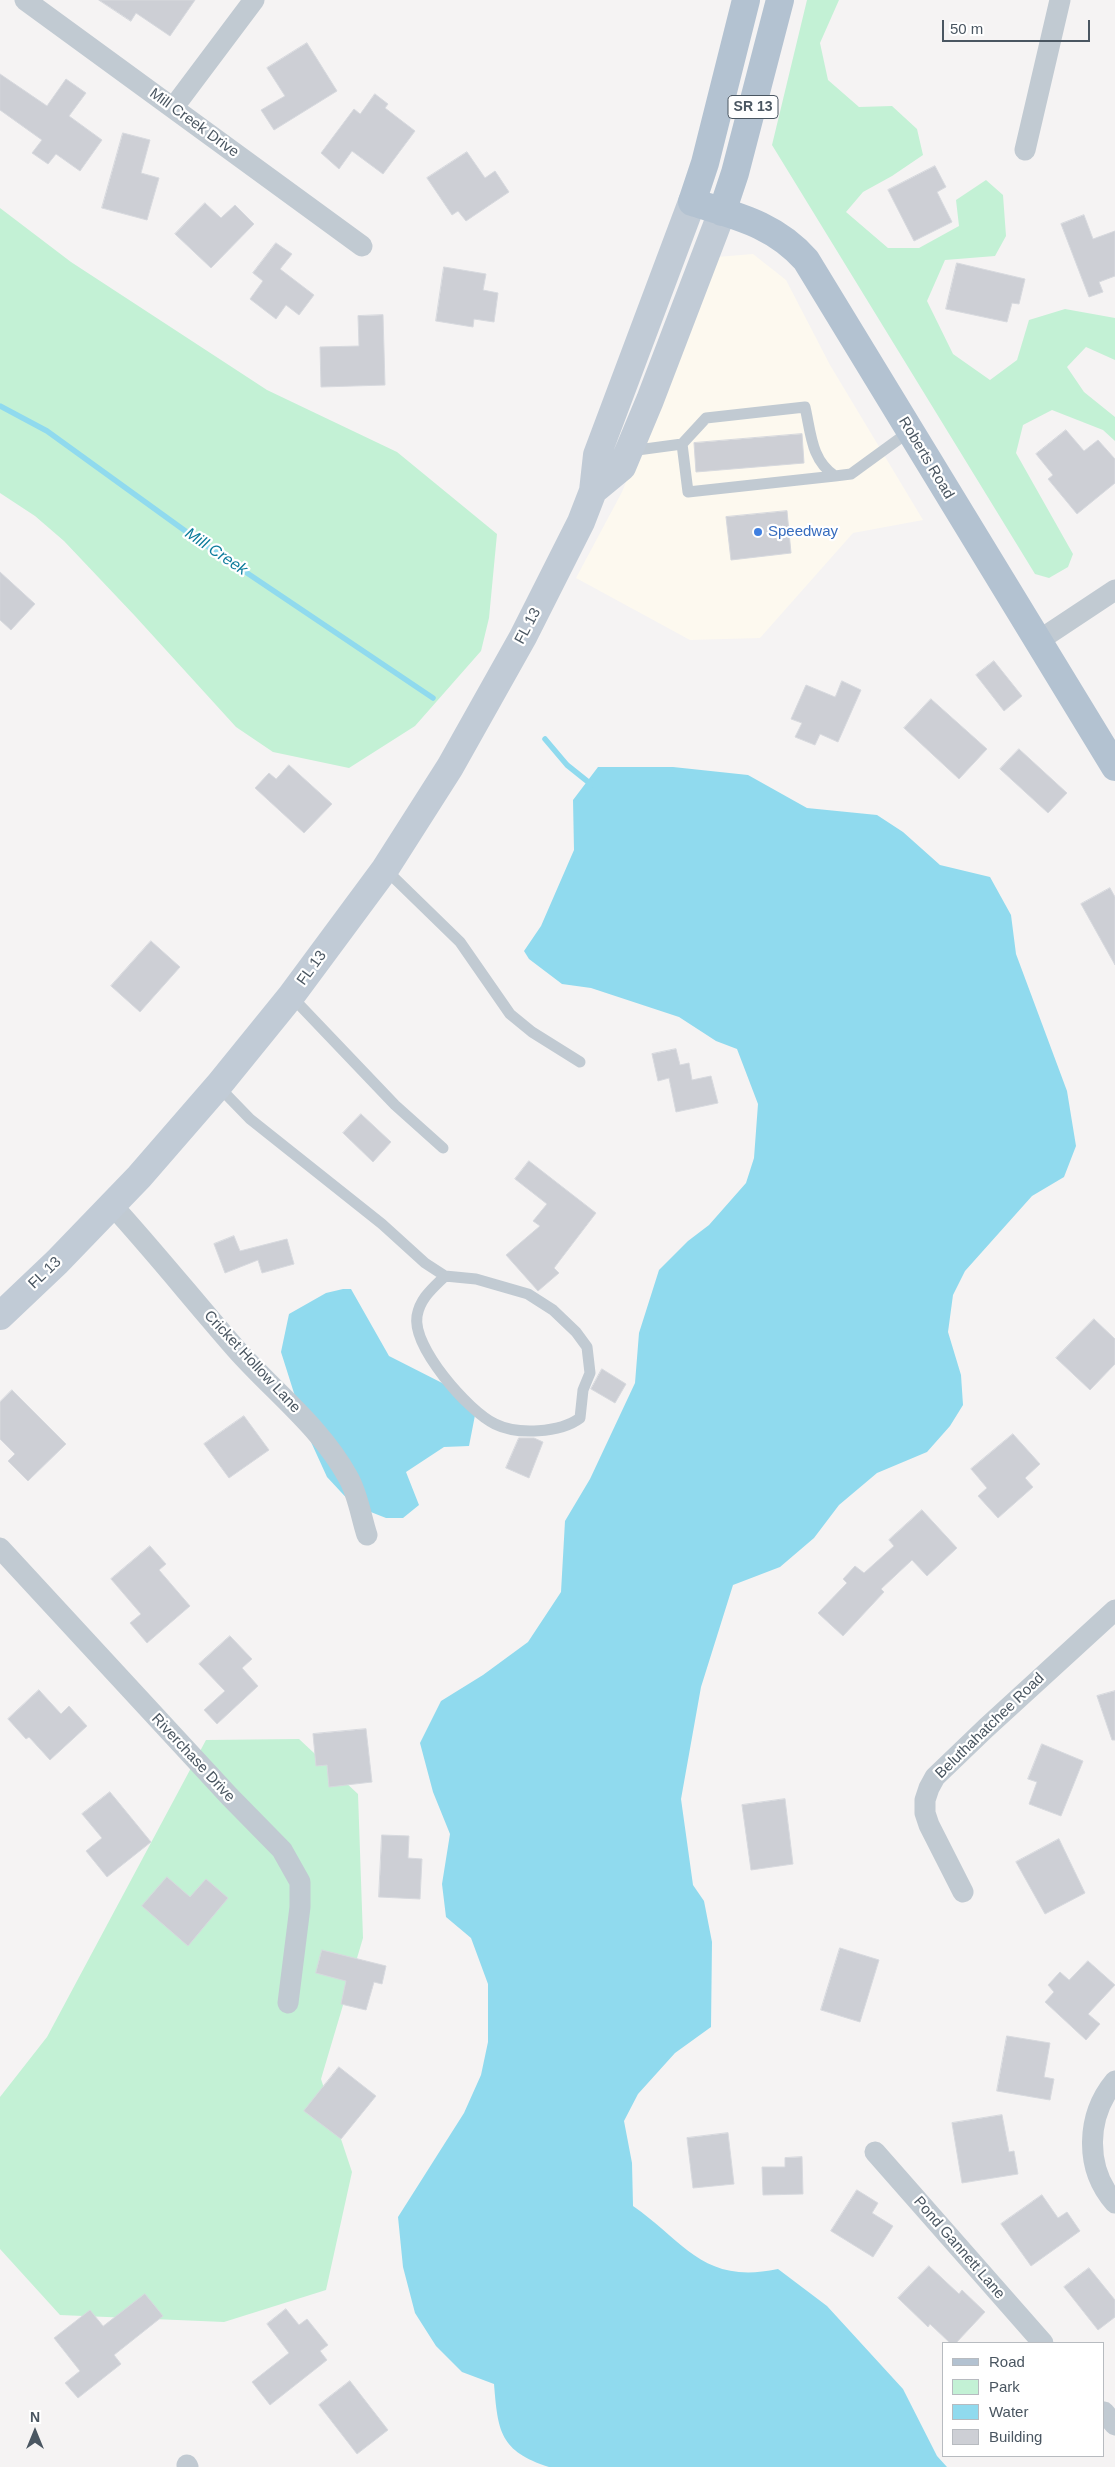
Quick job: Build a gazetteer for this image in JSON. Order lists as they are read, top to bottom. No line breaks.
{"streets":{"main road":["SR 13","Roberts Road","FL 13"],"street":["Mill Creek Drive","Cricket Hollow Lane","Beluthahatchee Road","Riverchase Drive","Pond Gannett Lane"]},"crossings":[["SR 13","Roberts Road"],["SR 13","FL 13"],["FL 13","Cricket Hollow Lane"]],"water":["Mill Creek"],"places":["Speedway"],"legend":["Road","Park","Water","Building"],"scale_bar":"50 m","north":"top"}
